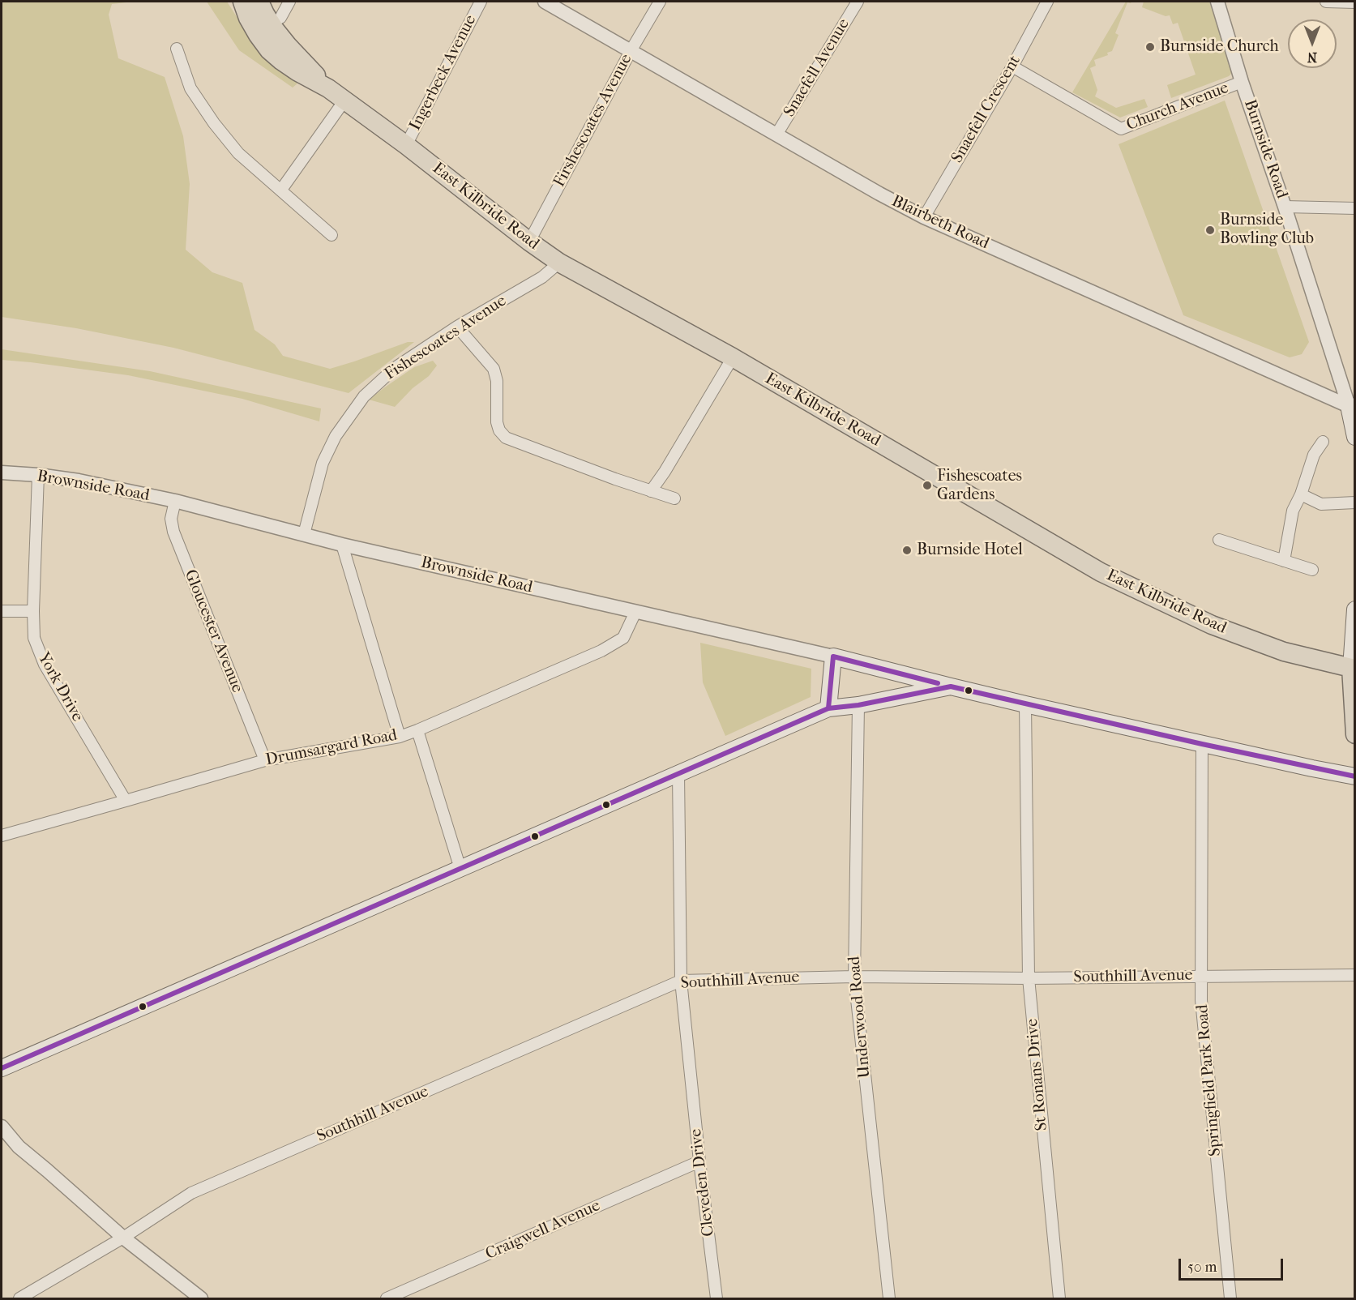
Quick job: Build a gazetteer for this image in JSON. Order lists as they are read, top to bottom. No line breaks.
{"streets":{"main road":["Burnside Road","East Kilbride Road","Brownside Road"],"street":["Snaefell Avenue","Ingerbeck Avenue","Church Avenue","Snaefell Crescent","Firshescoates Avenue","Blairbeth Road","Fishescoates Avenue","Gloucester Avenue","York Drive","Drumsargard Road","Southhill Avenue","Underwood Road","St Ronans Drive","Springfield Park Road","Cleveden Drive","Craigwell Avenue"]},"crossings":[["Snaefell Avenue","Blairbeth Road"],["Ingerbeck Avenue","East Kilbride Road"],["Church Avenue","Snaefell Crescent"],["Church Avenue","Burnside Road"],["Snaefell Crescent","Blairbeth Road"],["Firshescoates Avenue","East Kilbride Road"],["Firshescoates Avenue","Blairbeth Road"],["Burnside Road","Blairbeth Road"],["East Kilbride Road","Fishescoates Avenue"],["Fishescoates Avenue","Brownside Road"],["Brownside Road","Gloucester Avenue"],["Brownside Road","York Drive"],["Brownside Road","Drumsargard Road"],["Brownside Road","St Ronans Drive"],["Brownside Road","Springfield Park Road"],["Gloucester Avenue","Drumsargard Road"],["York Drive","Drumsargard Road"],["Southhill Avenue","Underwood Road"],["Southhill Avenue","St Ronans Drive"],["Southhill Avenue","Springfield Park Road"],["Southhill Avenue","Cleveden Drive"],["Cleveden Drive","Craigwell Avenue"]],"places":["Burnside Church","Burnside Bowling Club","Fishescoates Gardens","Burnside Hotel"],"scale_bar":"50 m","north":"bottom"}
